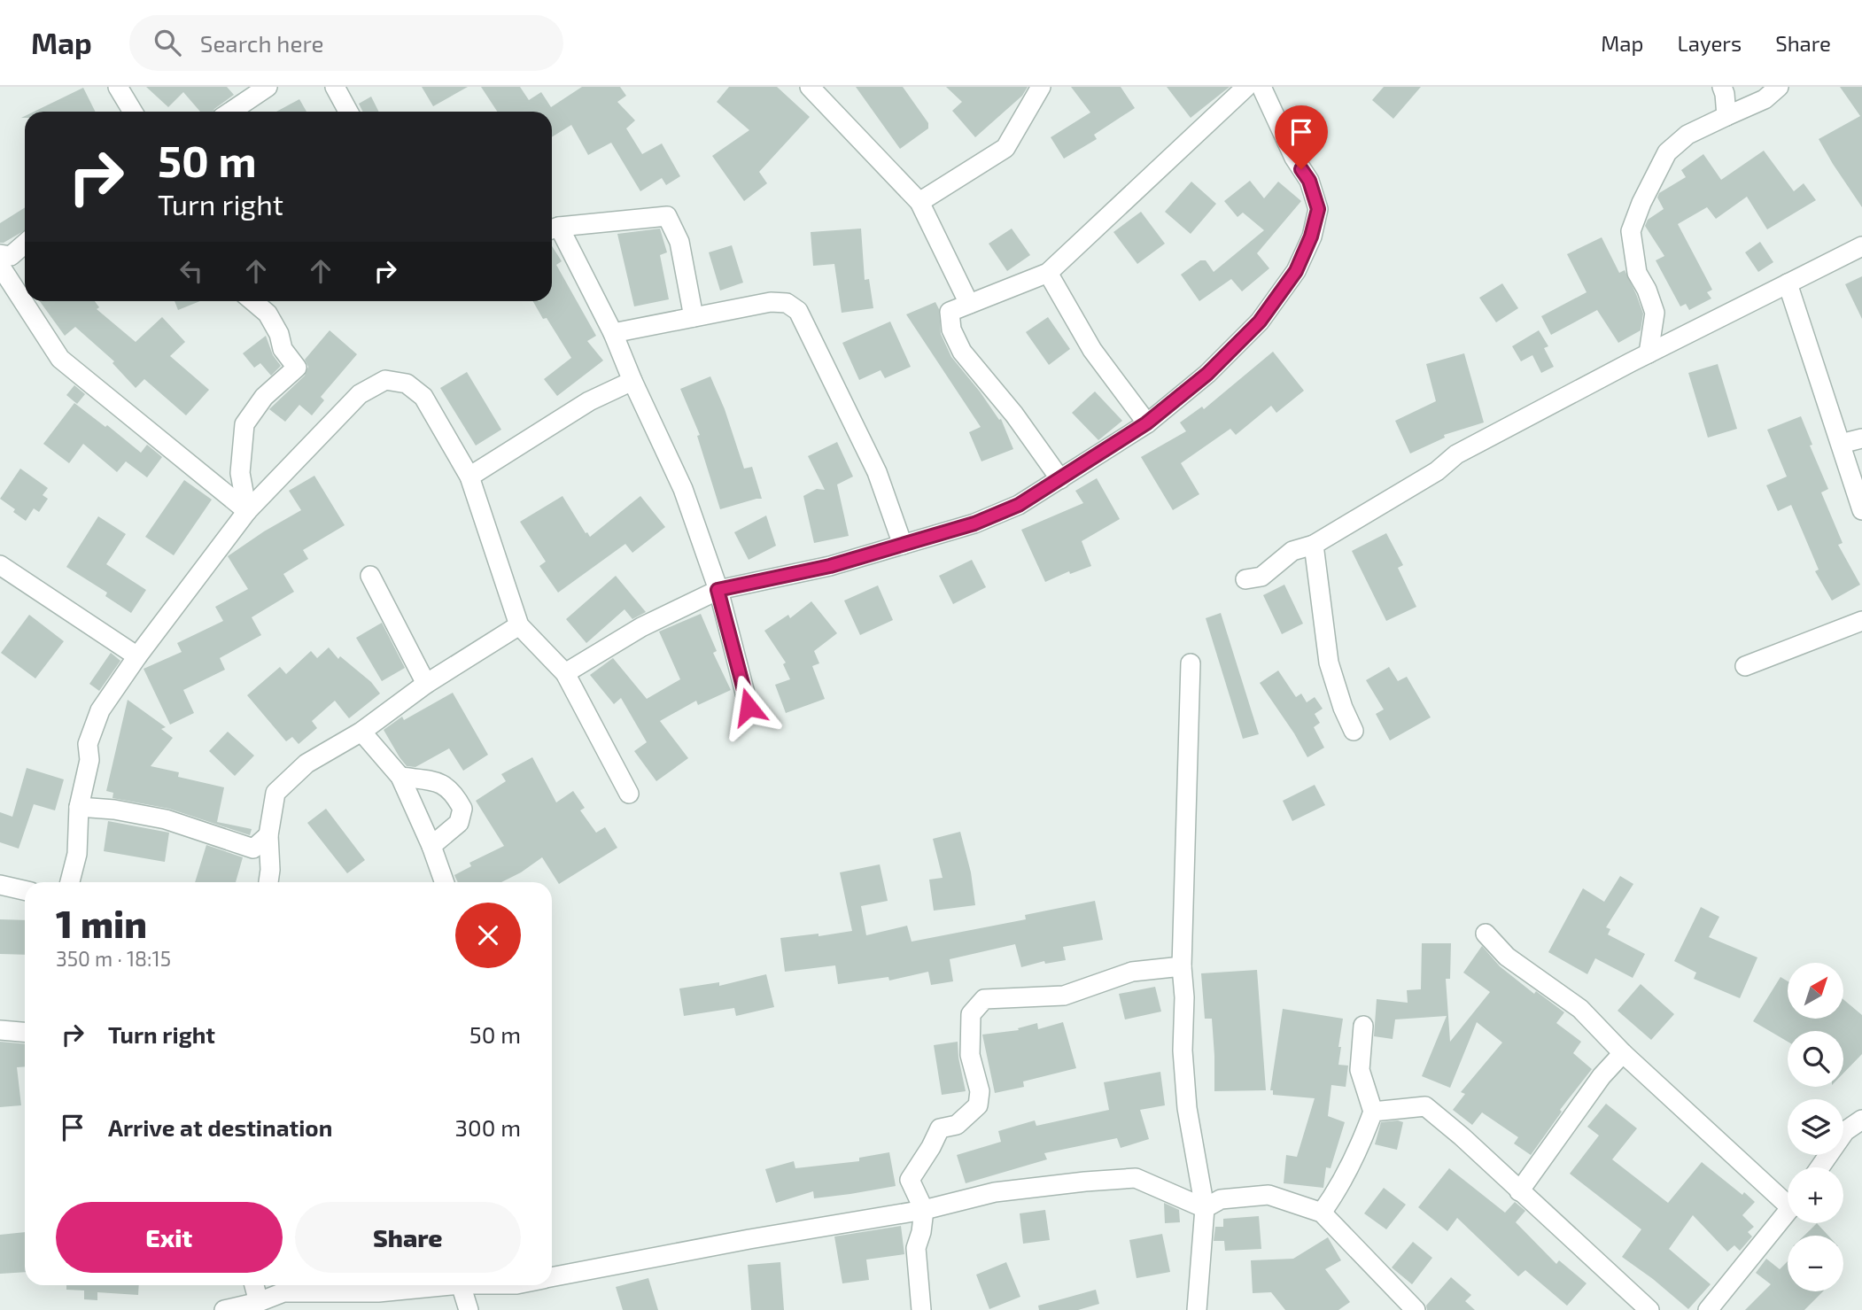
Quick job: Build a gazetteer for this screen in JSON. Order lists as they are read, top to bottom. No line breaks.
{"north":"top right","page":{"header":"Map","search":"Search here","nav":["Map","Layers","Share"],"turn":["50 m","Turn right"],"heading":["1 min","350 m · 18:15"],"map_buttons":["+","−"],"list":[{"name":"Turn right","value":"50 m"},{"name":"Arrive at destination","value":"300 m"}],"buttons":["Exit","Share"]}}
